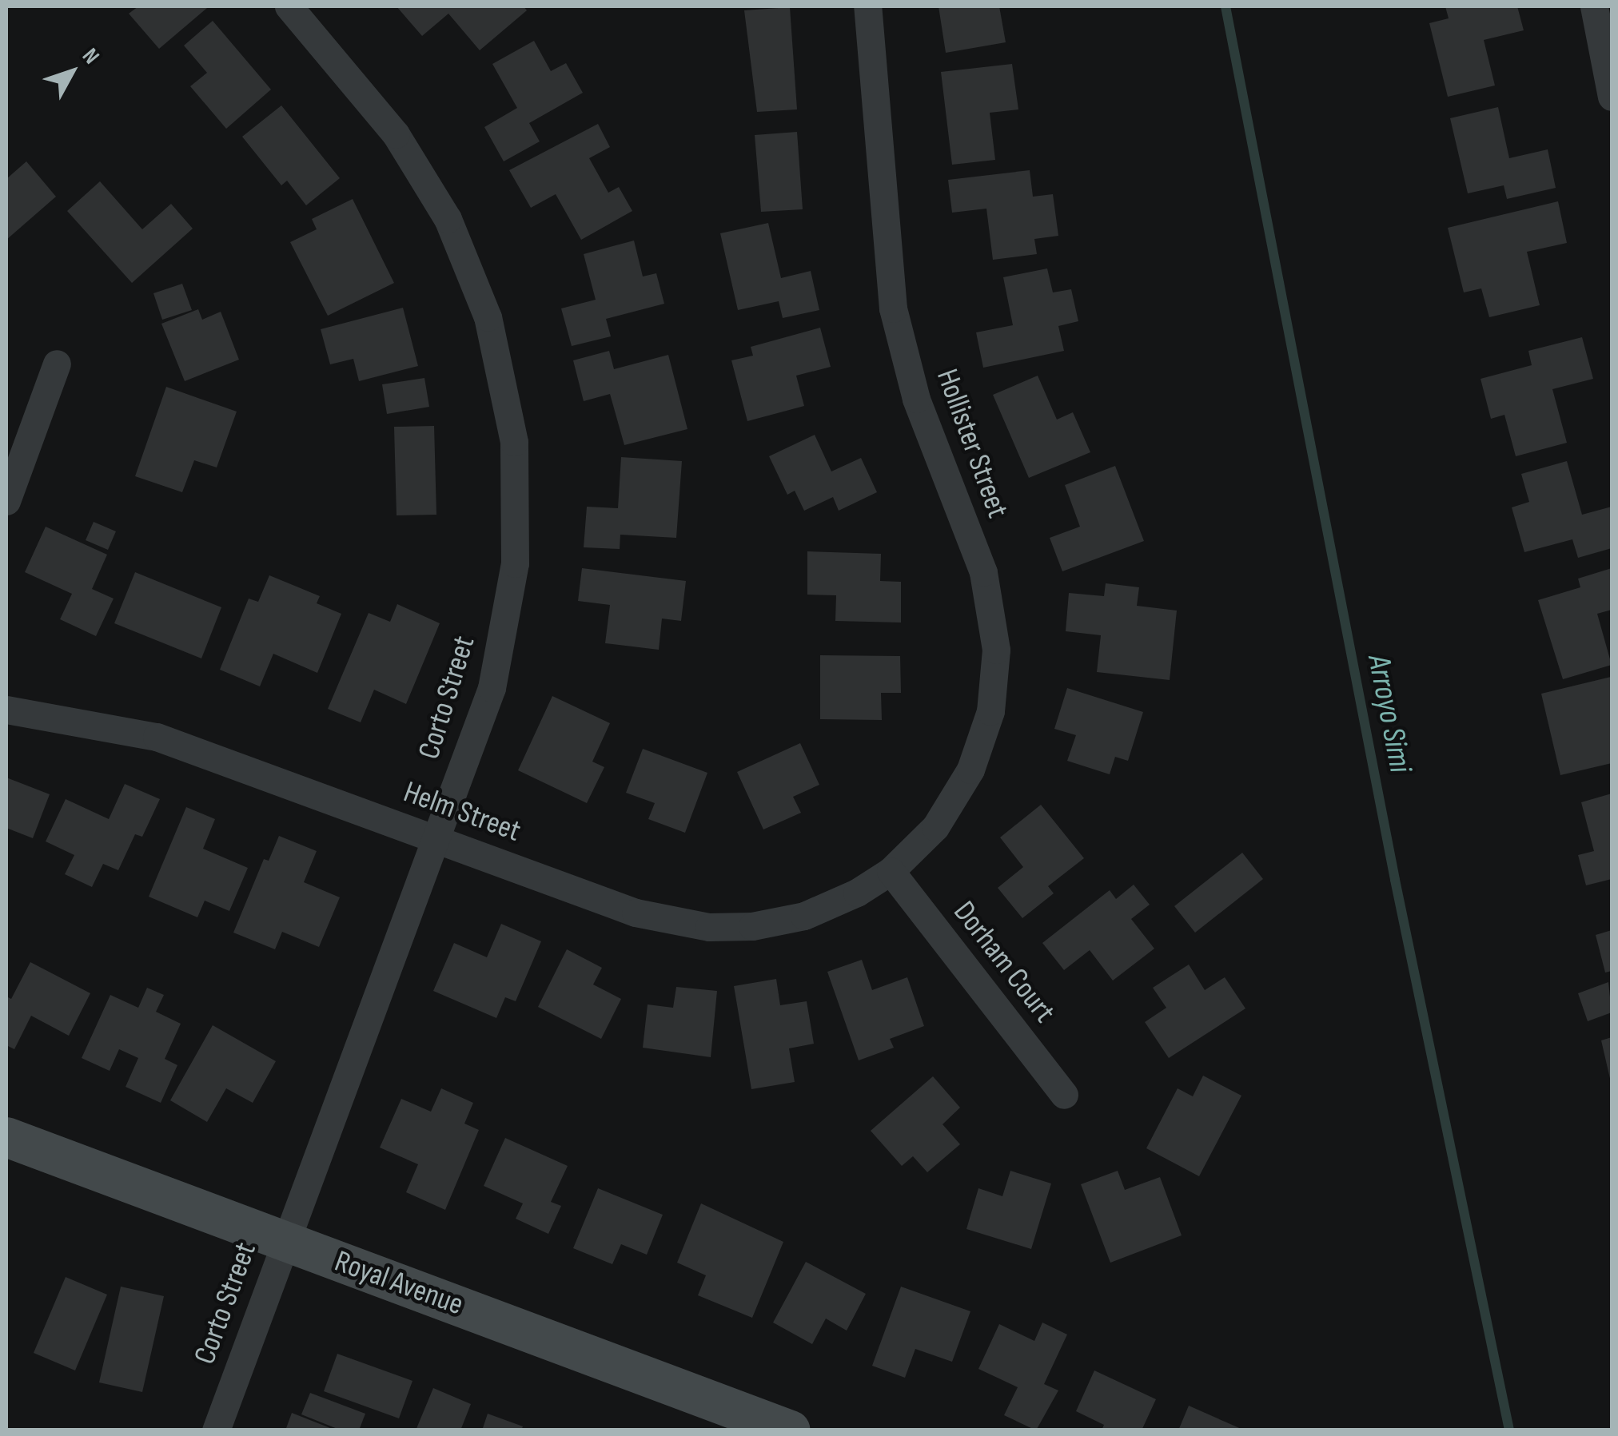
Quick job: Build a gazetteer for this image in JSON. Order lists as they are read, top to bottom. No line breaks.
{"streets":{"main road":["Royal Avenue"],"street":["Hollister Street","Corto Street","Helm Street","Dorham Court"]},"crossings":[["Hollister Street","Helm Street"],["Hollister Street","Dorham Court"],["Corto Street","Helm Street"],["Corto Street","Royal Avenue"],["Helm Street","Dorham Court"]],"water":["Arroyo Simi"],"north":"top right"}
